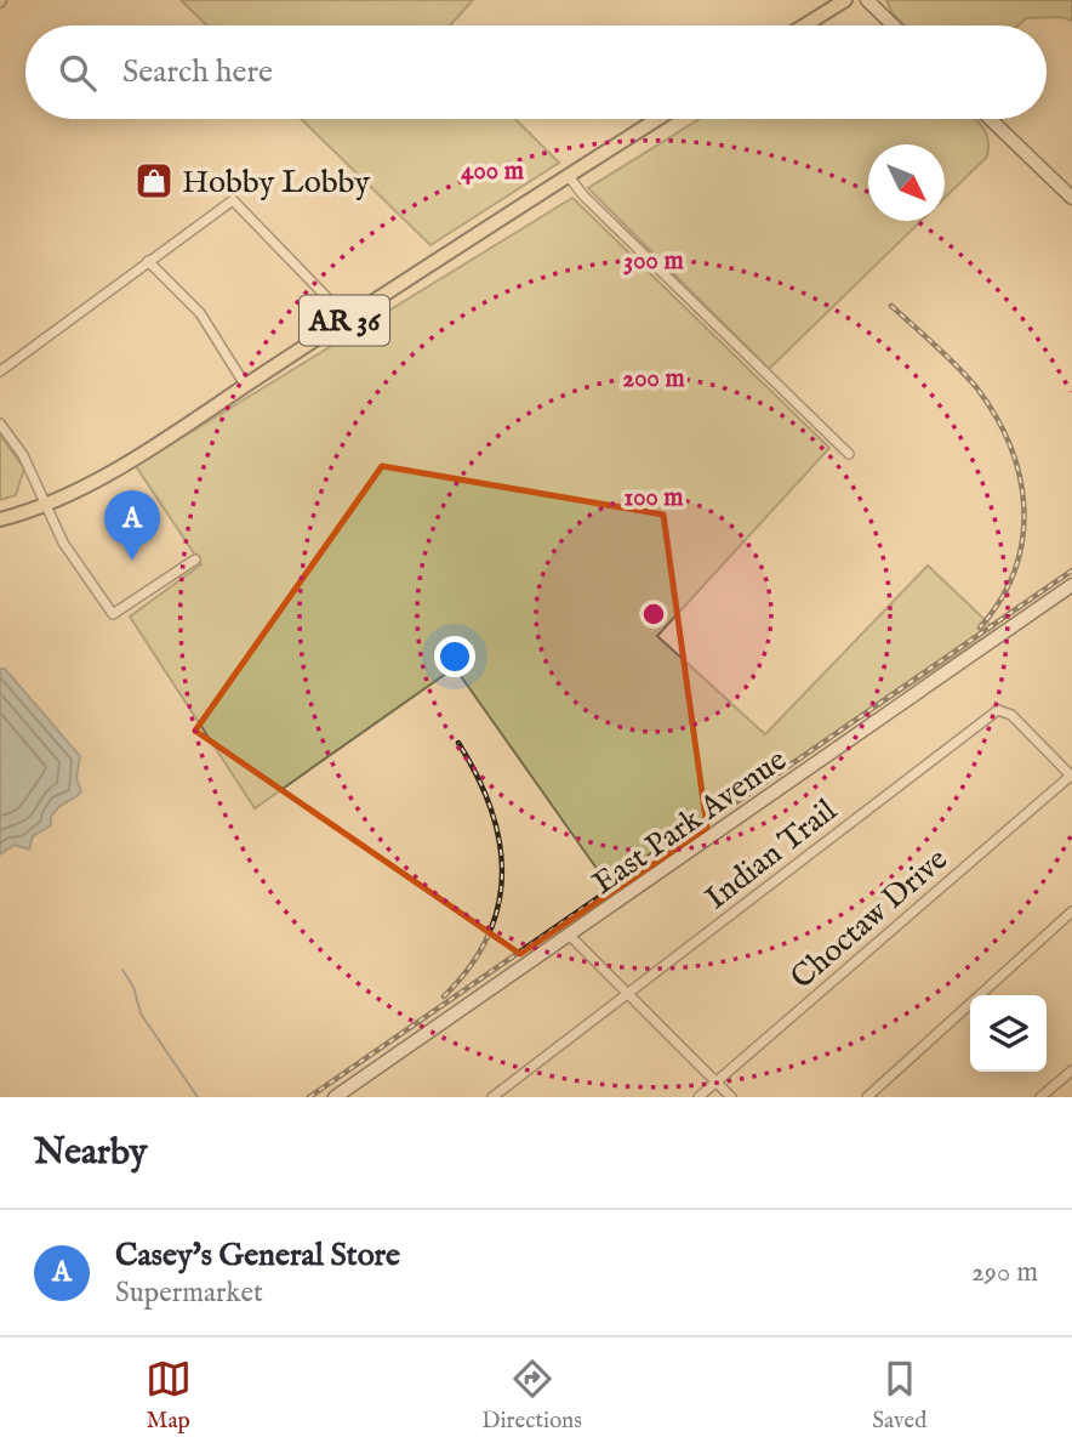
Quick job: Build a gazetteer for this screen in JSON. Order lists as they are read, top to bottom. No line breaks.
{"streets":{"main road":["AR 36"],"street":["East Park Avenue","Indian Trail","Choctaw Drive"]},"crossings":[["Indian Trail","Choctaw Drive"]],"places":{"shop":["Hobby Lobby"]},"north":"bottom right","page":{"search":"Search here","pins":"A","heading":"Nearby","list":[{"mark":"A","name":"Casey's General Store","note":"Supermarket","value":"290 m"}],"nav":["Map","Directions","Saved"]},"rings":["400 m","300 m","200 m","100 m"]}
